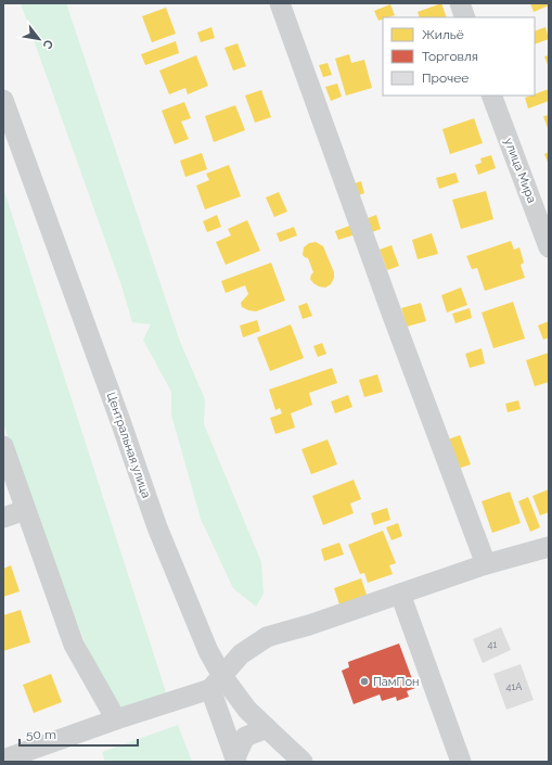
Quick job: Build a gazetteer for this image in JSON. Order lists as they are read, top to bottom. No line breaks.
{"streets":{"street":["улица Мира","Центральная улица"]},"places":["ПамПон"],"house_numbers":["41","41А"],"legend":["Жильё","Торговля","Прочее"],"scale_bar":"50 m","north":"bottom right"}
